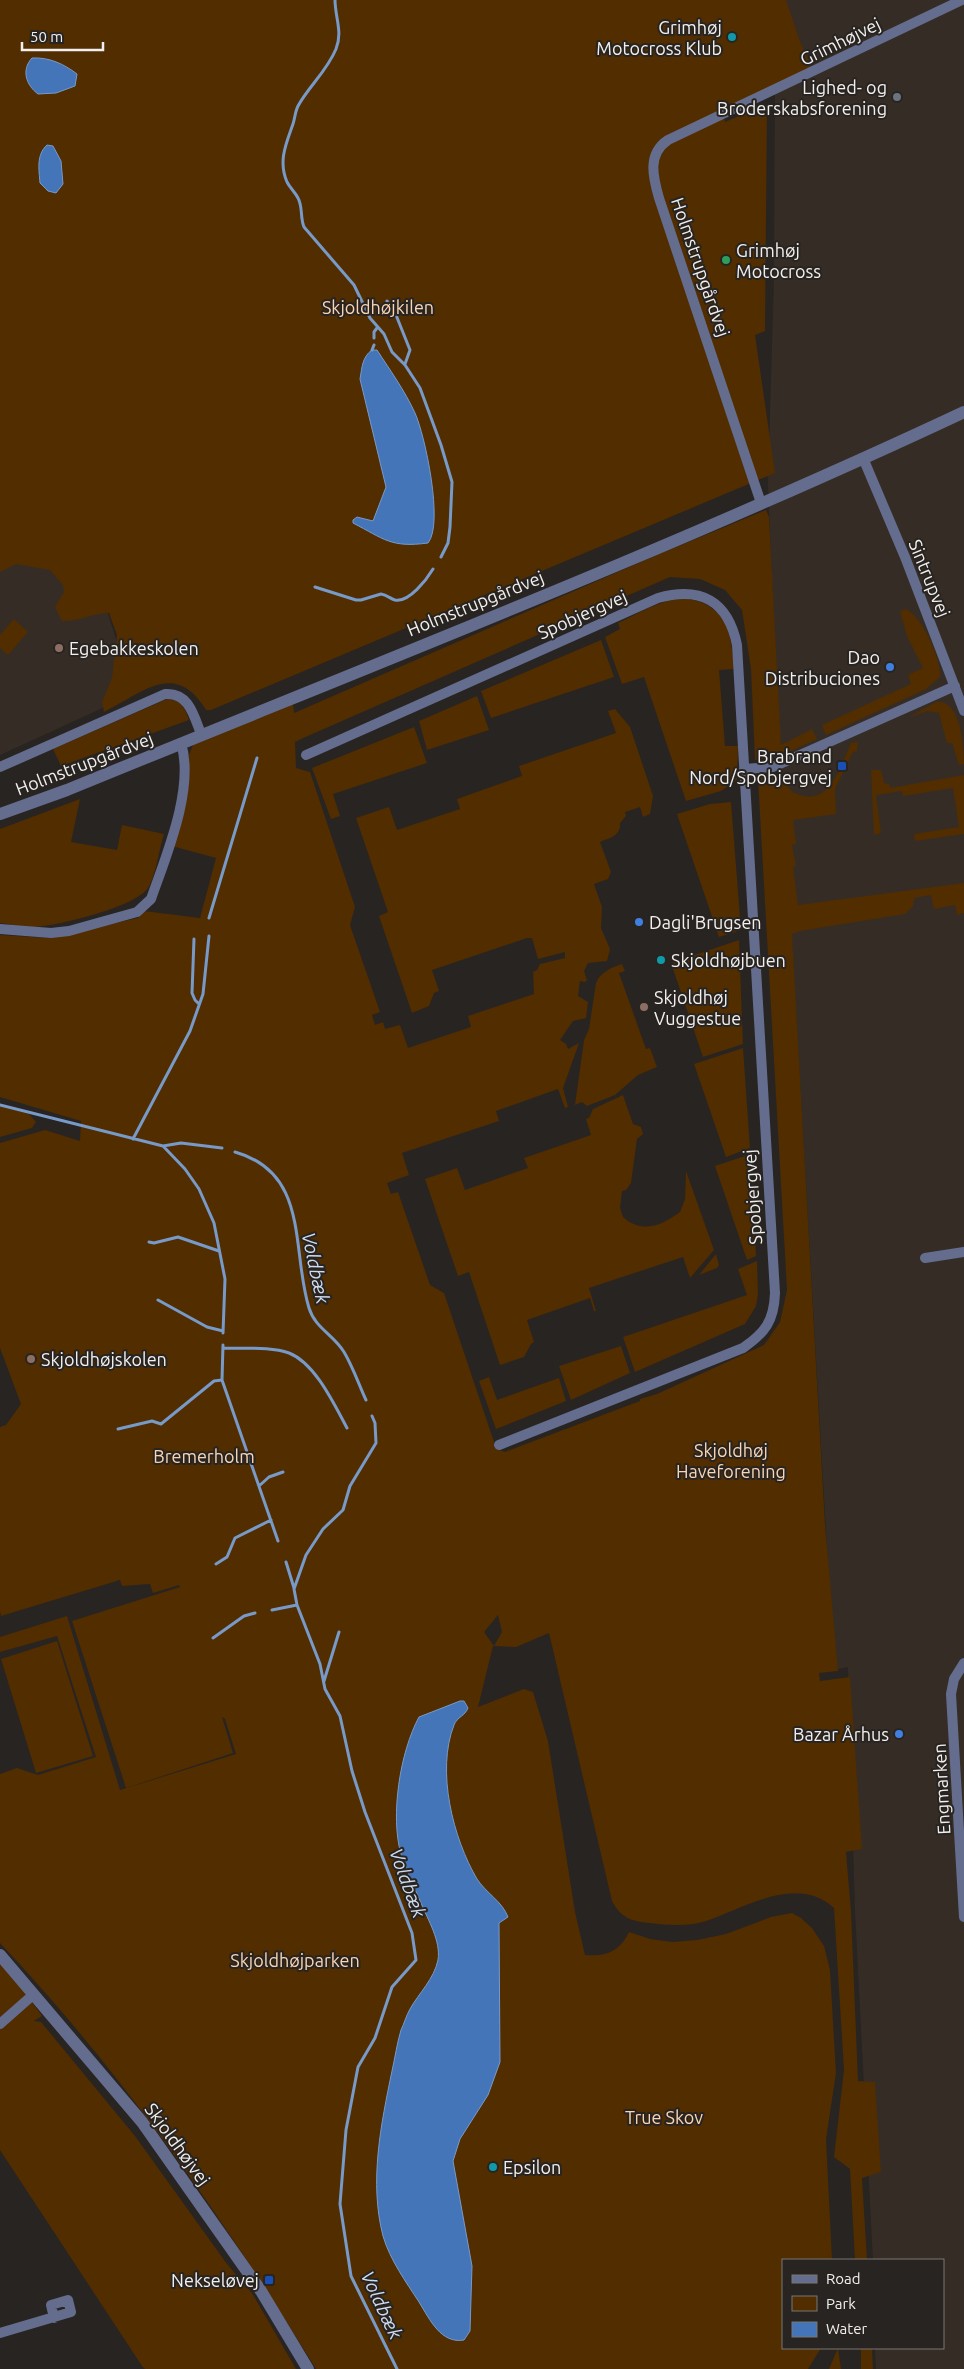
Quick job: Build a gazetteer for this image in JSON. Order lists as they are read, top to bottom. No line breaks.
{"streets":{"street":["Grimhøjvej","Holmstrupgårdvej","Sintrupvej","Spobjergvej","Engmarken","Skjoldhøjvej"]},"crossings":[["Grimhøjvej","Holmstrupgårdvej"],["Holmstrupgårdvej","Sintrupvej"]],"water":["Voldbæk"],"parks":["Skjoldhøjkilen","Skjoldhøj Haveforening","Bremerholm","Skjoldhøjparken","True Skov"],"places":{"other":["Grimhøj Motocross Klub","Lighed- og Broderskabsforening","Grimhøj Motocross","Egebakkeskolen","Dao Distribuciones","Dagli'Brugsen","Skjoldhøjbuen","Skjoldhøj Vuggestue","Skjoldhøjskolen","Bazar Århus","Epsilon"],"transit":["Brabrand Nord/Spobjergvej","Nekseløvej"]},"legend":["Road","Park","Water"],"scale_bar":"50 m"}
